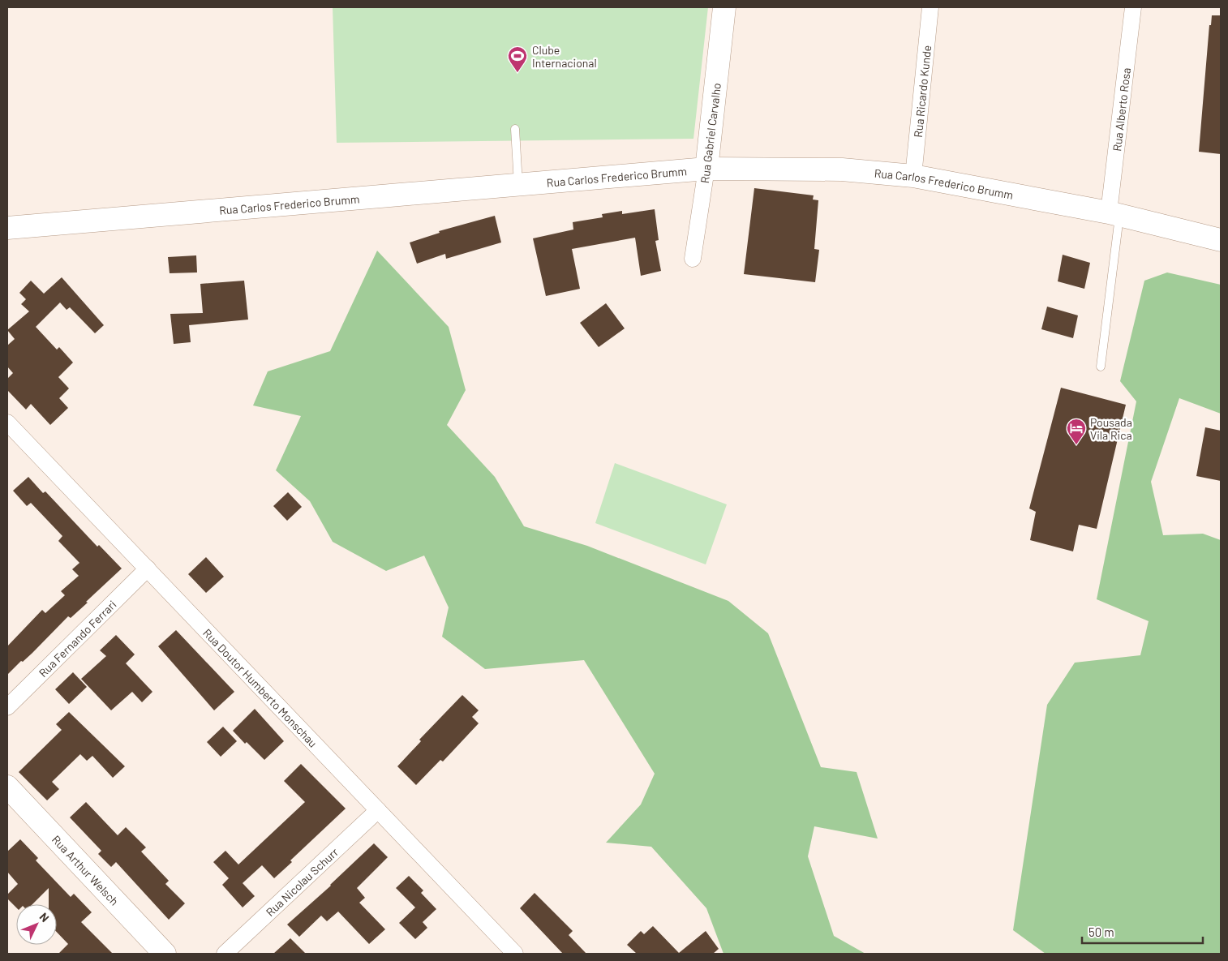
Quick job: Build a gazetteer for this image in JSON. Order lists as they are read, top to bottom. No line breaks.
{"streets":{"street":["Rua Ricardo Kunde","Rua Alberto Rosa","Rua Gabriel Carvalho","Rua Carlos Frederico Brumm","Rua Fernando Ferrari","Rua Doutor Humberto Monschau","Rua Arthur Welsch","Rua Nicolau Schurr"]},"crossings":[["Rua Ricardo Kunde","Rua Carlos Frederico Brumm"],["Rua Alberto Rosa","Rua Carlos Frederico Brumm"],["Rua Gabriel Carvalho","Rua Carlos Frederico Brumm"],["Rua Fernando Ferrari","Rua Doutor Humberto Monschau"],["Rua Doutor Humberto Monschau","Rua Nicolau Schurr"]],"places":{"sports":["Clube Internacional"],"hotel":["Pousada Vila Rica"]},"scale_bar":"50 m","north":"top right"}
